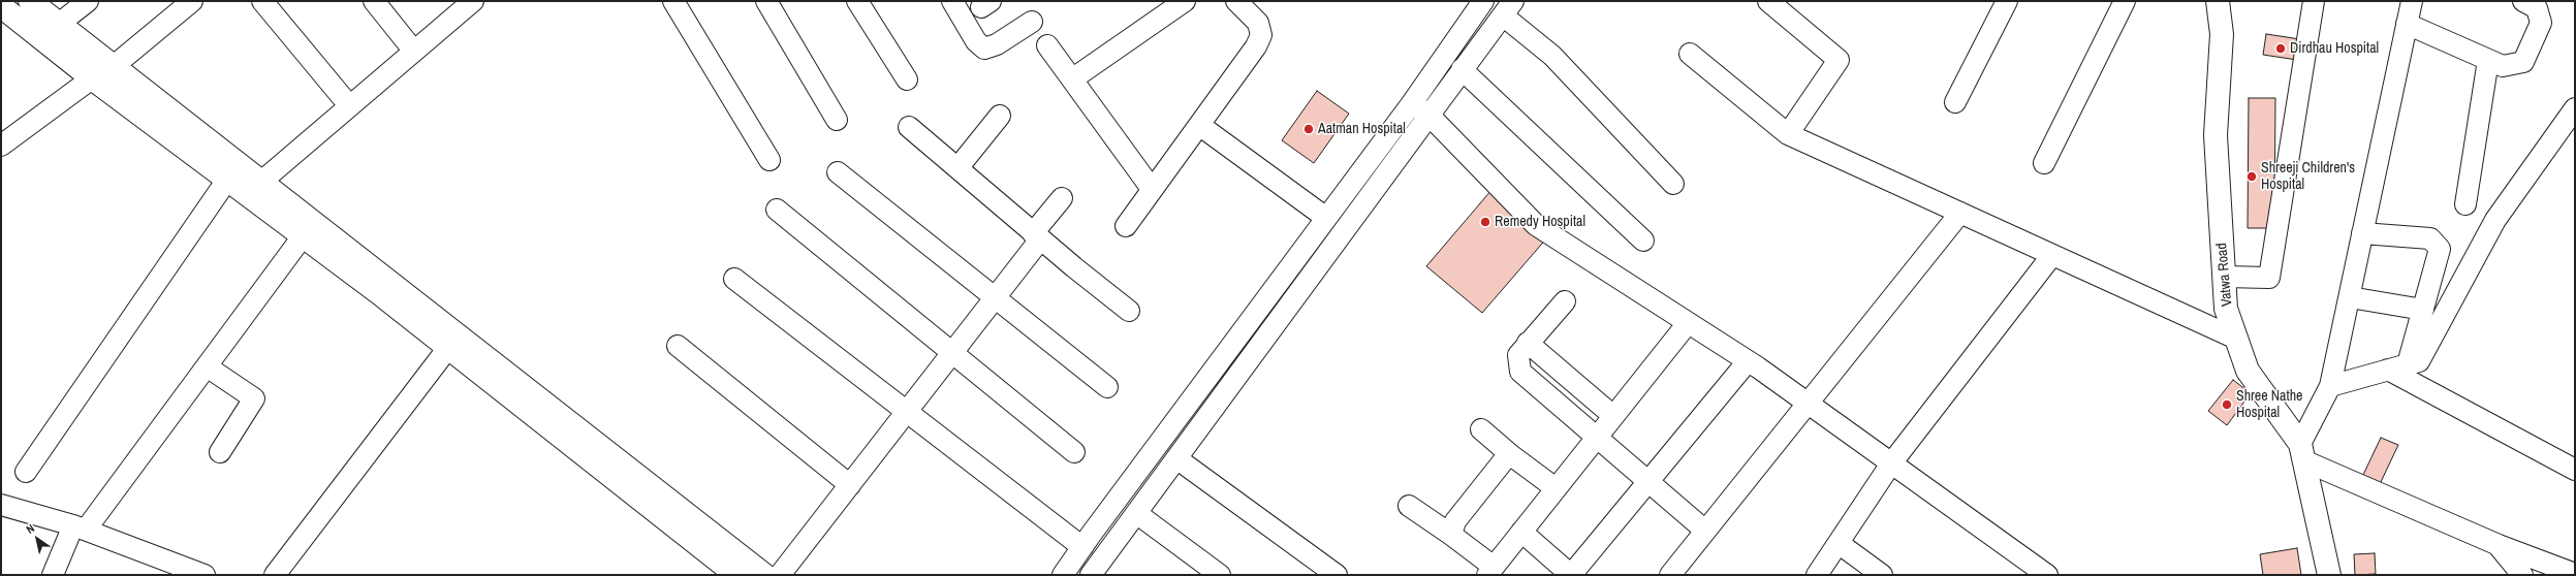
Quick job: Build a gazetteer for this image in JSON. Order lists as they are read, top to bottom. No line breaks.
{"streets":{"main road":["Vatwa Road"]},"places":["Dirdhau Hospital","Aatman Hospital","Shreeji Children's Hospital","Remedy Hospital","Shree Nathe Hospital"],"north":"top left"}
